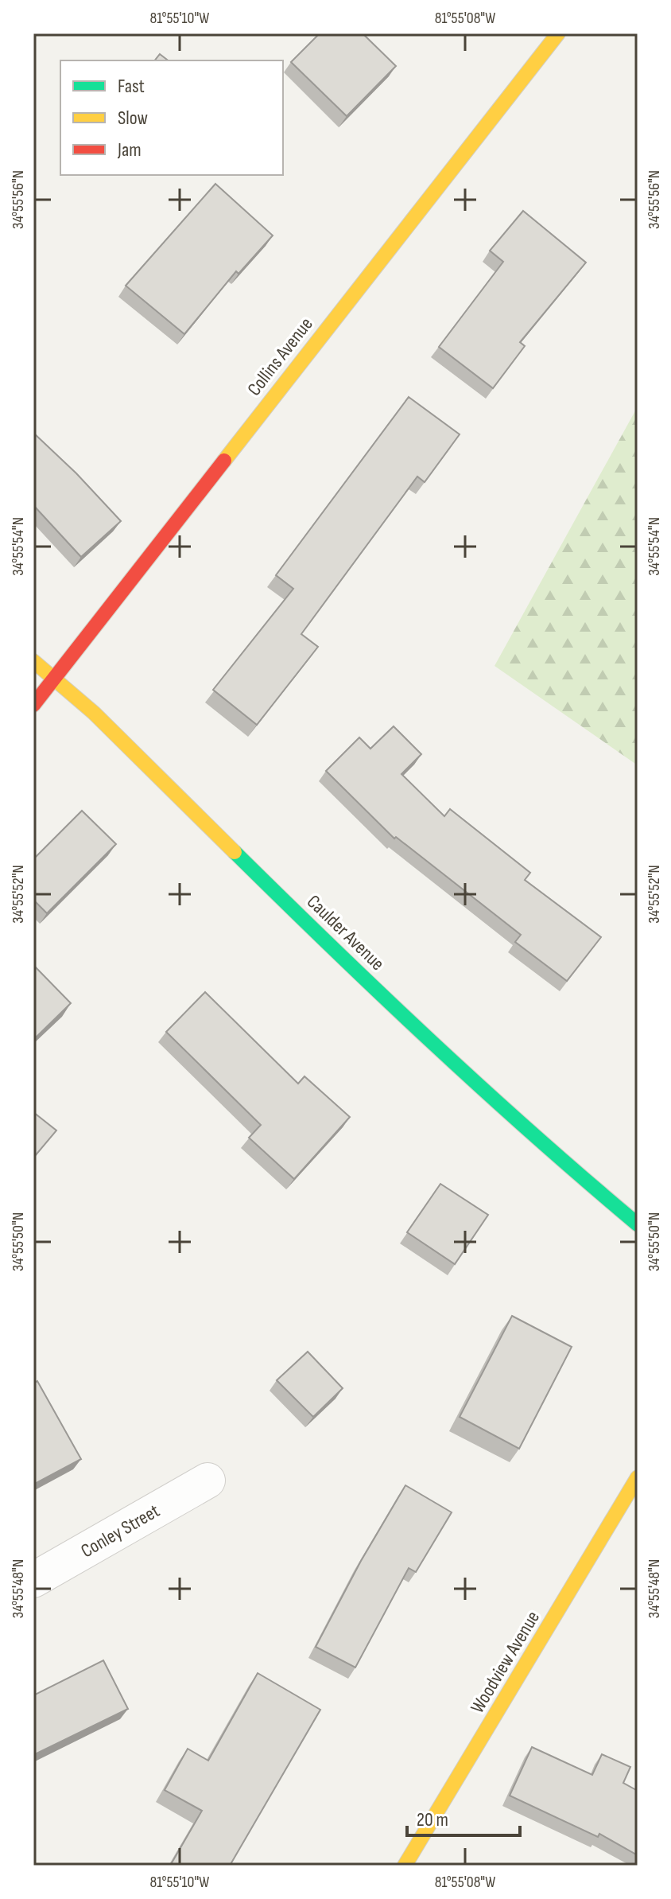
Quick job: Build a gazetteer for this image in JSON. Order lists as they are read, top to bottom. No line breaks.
{"streets":{"street":["Collins Avenue","Caulder Avenue","Conley Street","Woodview Avenue"]},"crossings":[["Collins Avenue","Caulder Avenue"]],"legend":["Fast","Slow","Jam"],"scale_bar":"20 m","coordinates":["81°55'10\"W","81°55'08\"W","34°55'56\"N","34°55'54\"N","34°55'52\"N","34°55'50\"N","34°55'48\"N"]}
